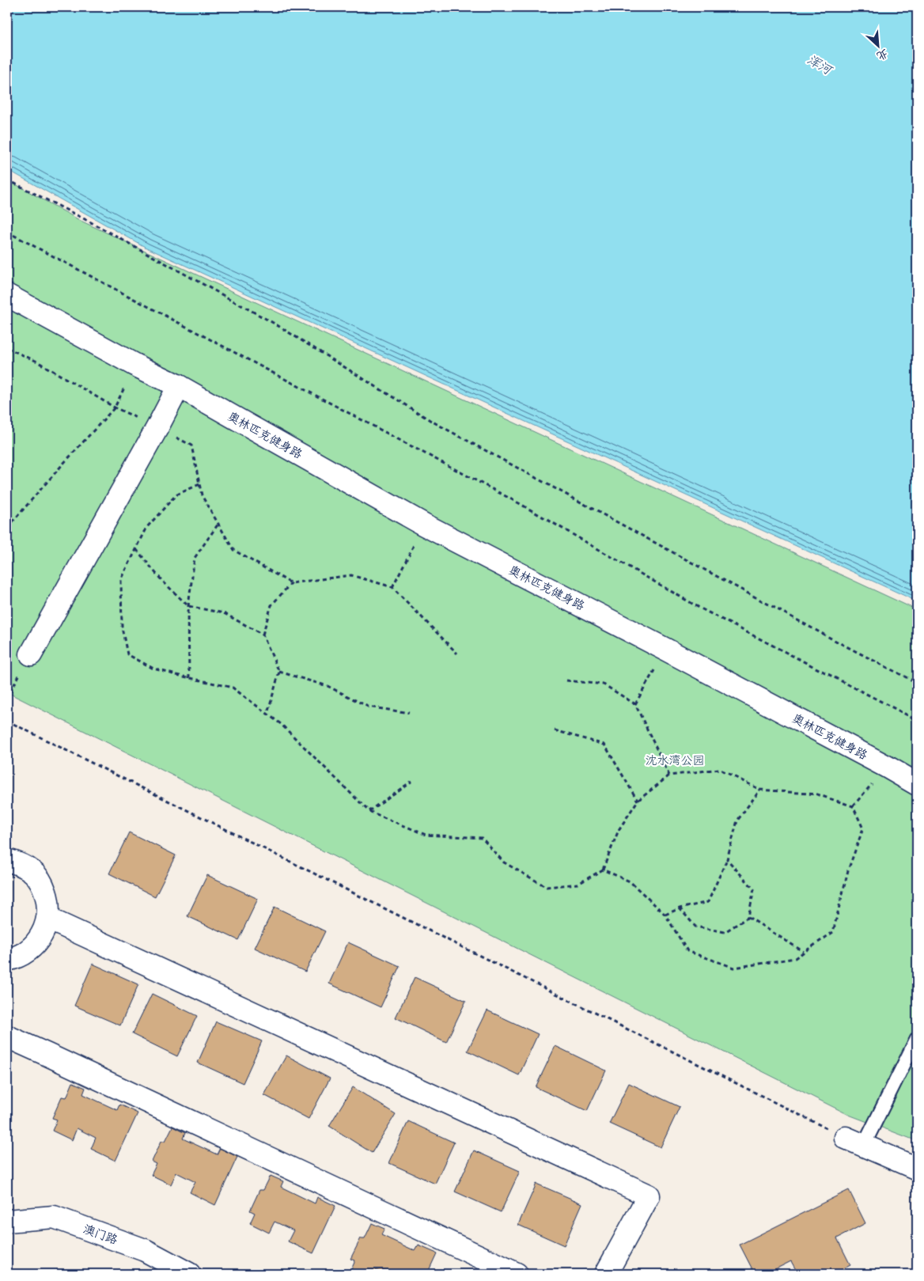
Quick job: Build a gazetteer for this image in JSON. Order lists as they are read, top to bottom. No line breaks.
{"streets":{"street":["奥林匹克健身路","澳门路"]},"water":["浑河"],"parks":["沈水湾公园"],"north":"bottom right"}
